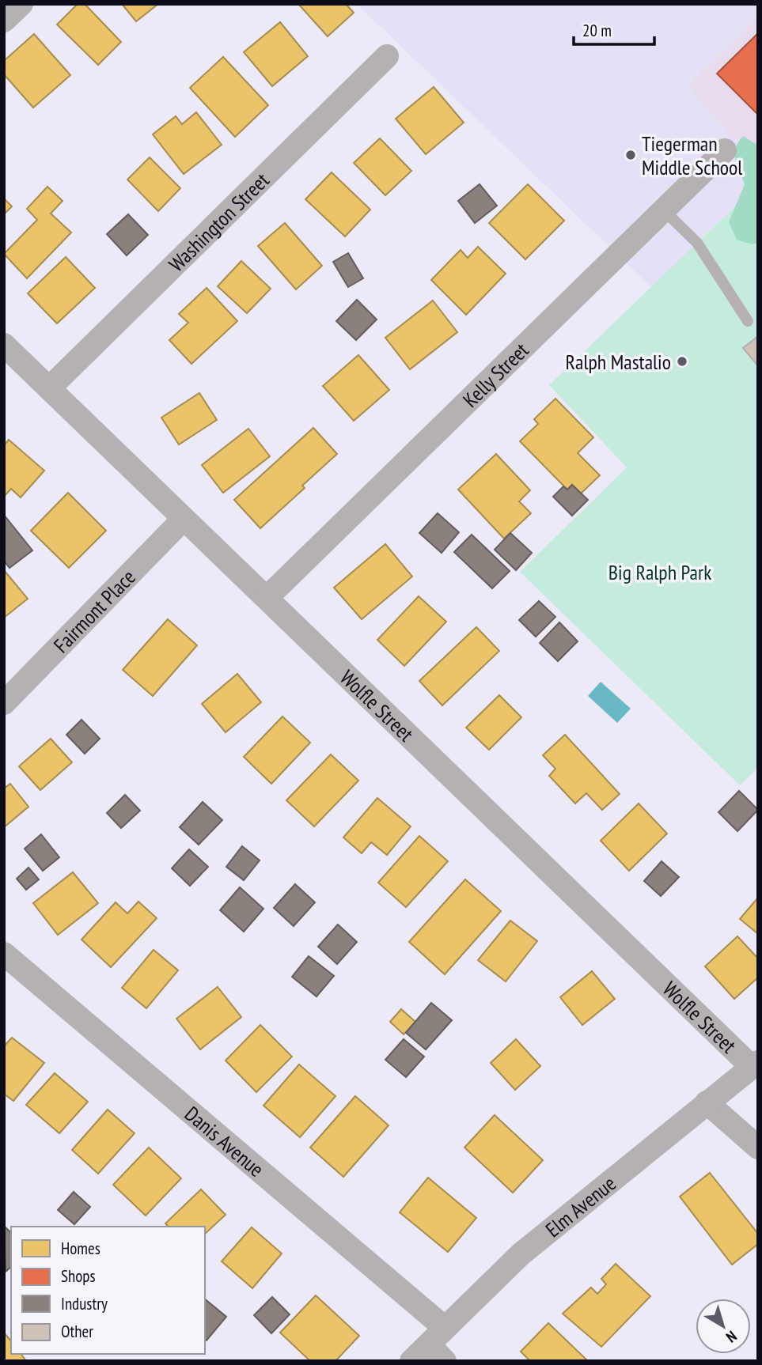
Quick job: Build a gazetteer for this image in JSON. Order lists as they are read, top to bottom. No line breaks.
{"streets":{"street":["Washington Street","Kelly Street","Fairmont Place","Wolfle Street","Danis Avenue","Elm Avenue"]},"crossings":[["Washington Street","Wolfle Street"],["Kelly Street","Wolfle Street"],["Fairmont Place","Wolfle Street"],["Wolfle Street","Elm Avenue"],["Danis Avenue","Elm Avenue"]],"parks":["Big Ralph Park"],"places":["Tiegerman Middle School","Ralph Mastalio"],"legend":["Homes","Shops","Industry","Other"],"scale_bar":"20 m","north":"bottom right"}
